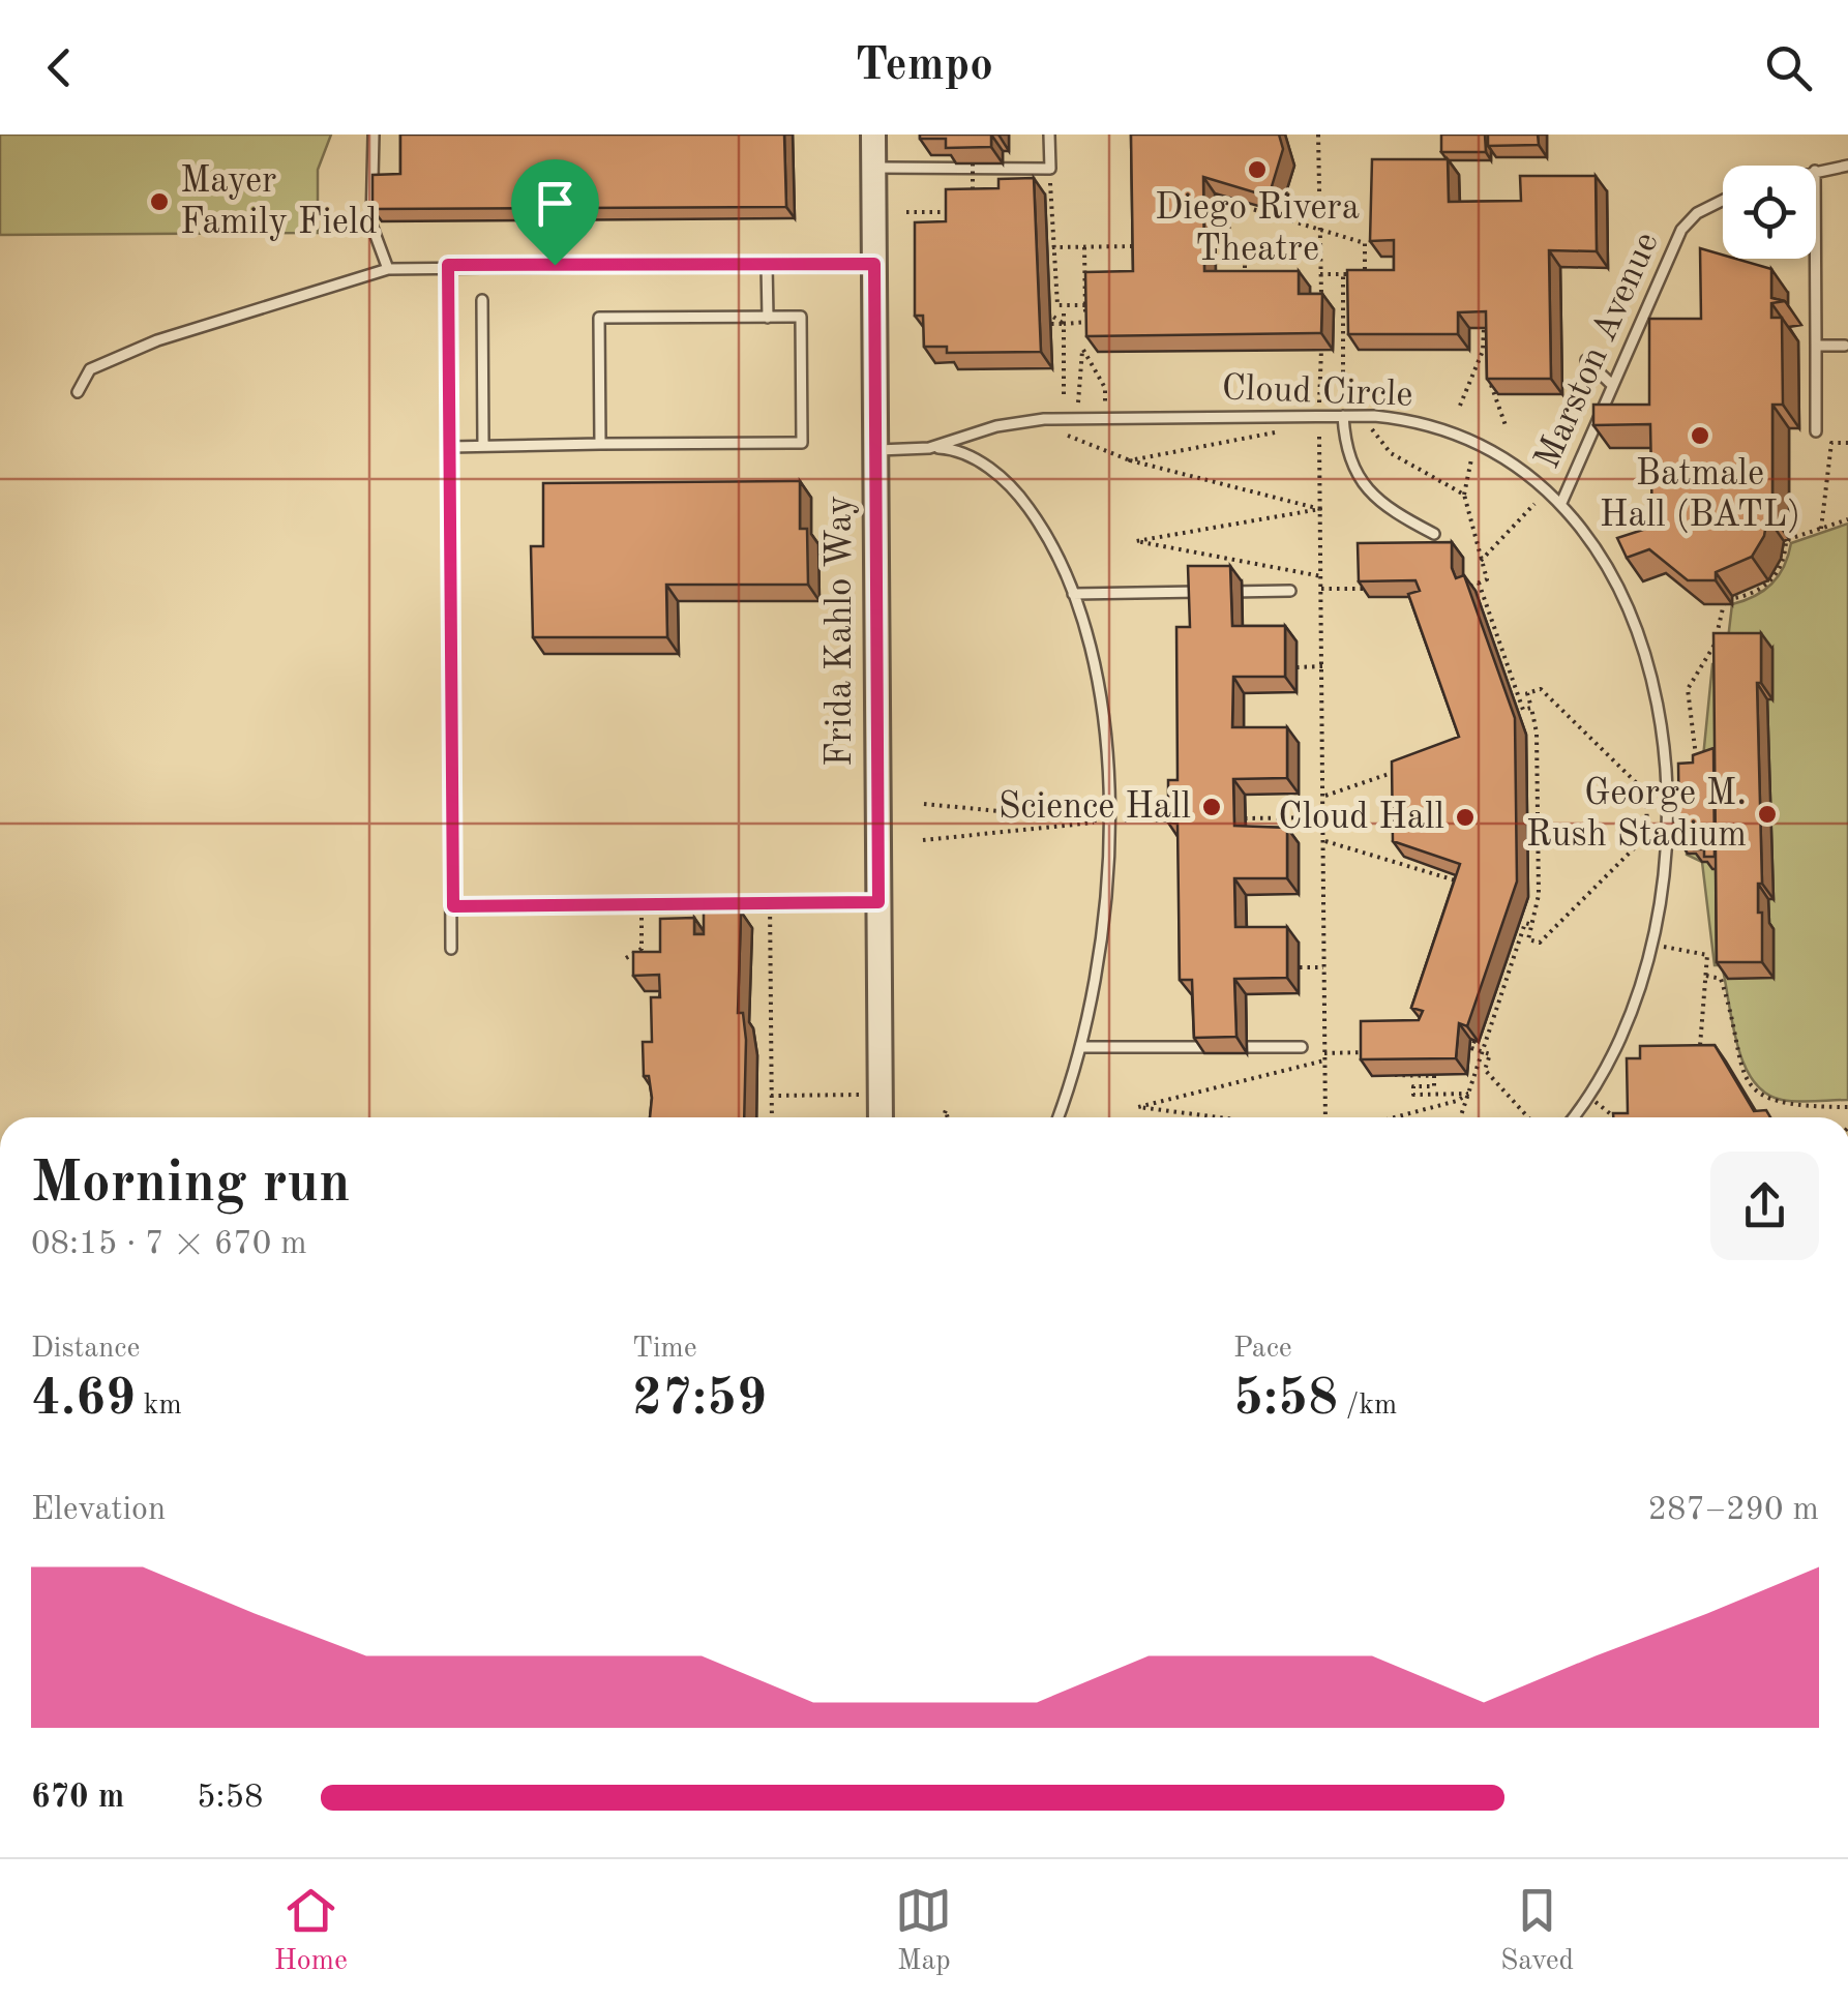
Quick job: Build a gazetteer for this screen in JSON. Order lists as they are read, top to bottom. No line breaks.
{"streets":{"street":["Frida Kahlo Way"],"lane":["Marston Avenue","Cloud Circle"]},"crossings":[["Marston Avenue","Cloud Circle"],["Cloud Circle","Frida Kahlo Way"]],"places":["Diego Rivera Theatre","Mayer Family Field","Batmale Hall (BATL)","Science Hall","George M. Rush Stadium","Cloud Hall"],"page":{"header":"Tempo","heading":["Morning run","08:15 · 7 × 670 m"],"stats":[["Distance","4.69 km"],["Time","27:59"],["Pace","5:58 /km"]],"chart":["Elevation","287–290 m"],"list":[{"name":"670 m","note":"5:58"}],"tabs":["Home","Map","Saved"]}}
